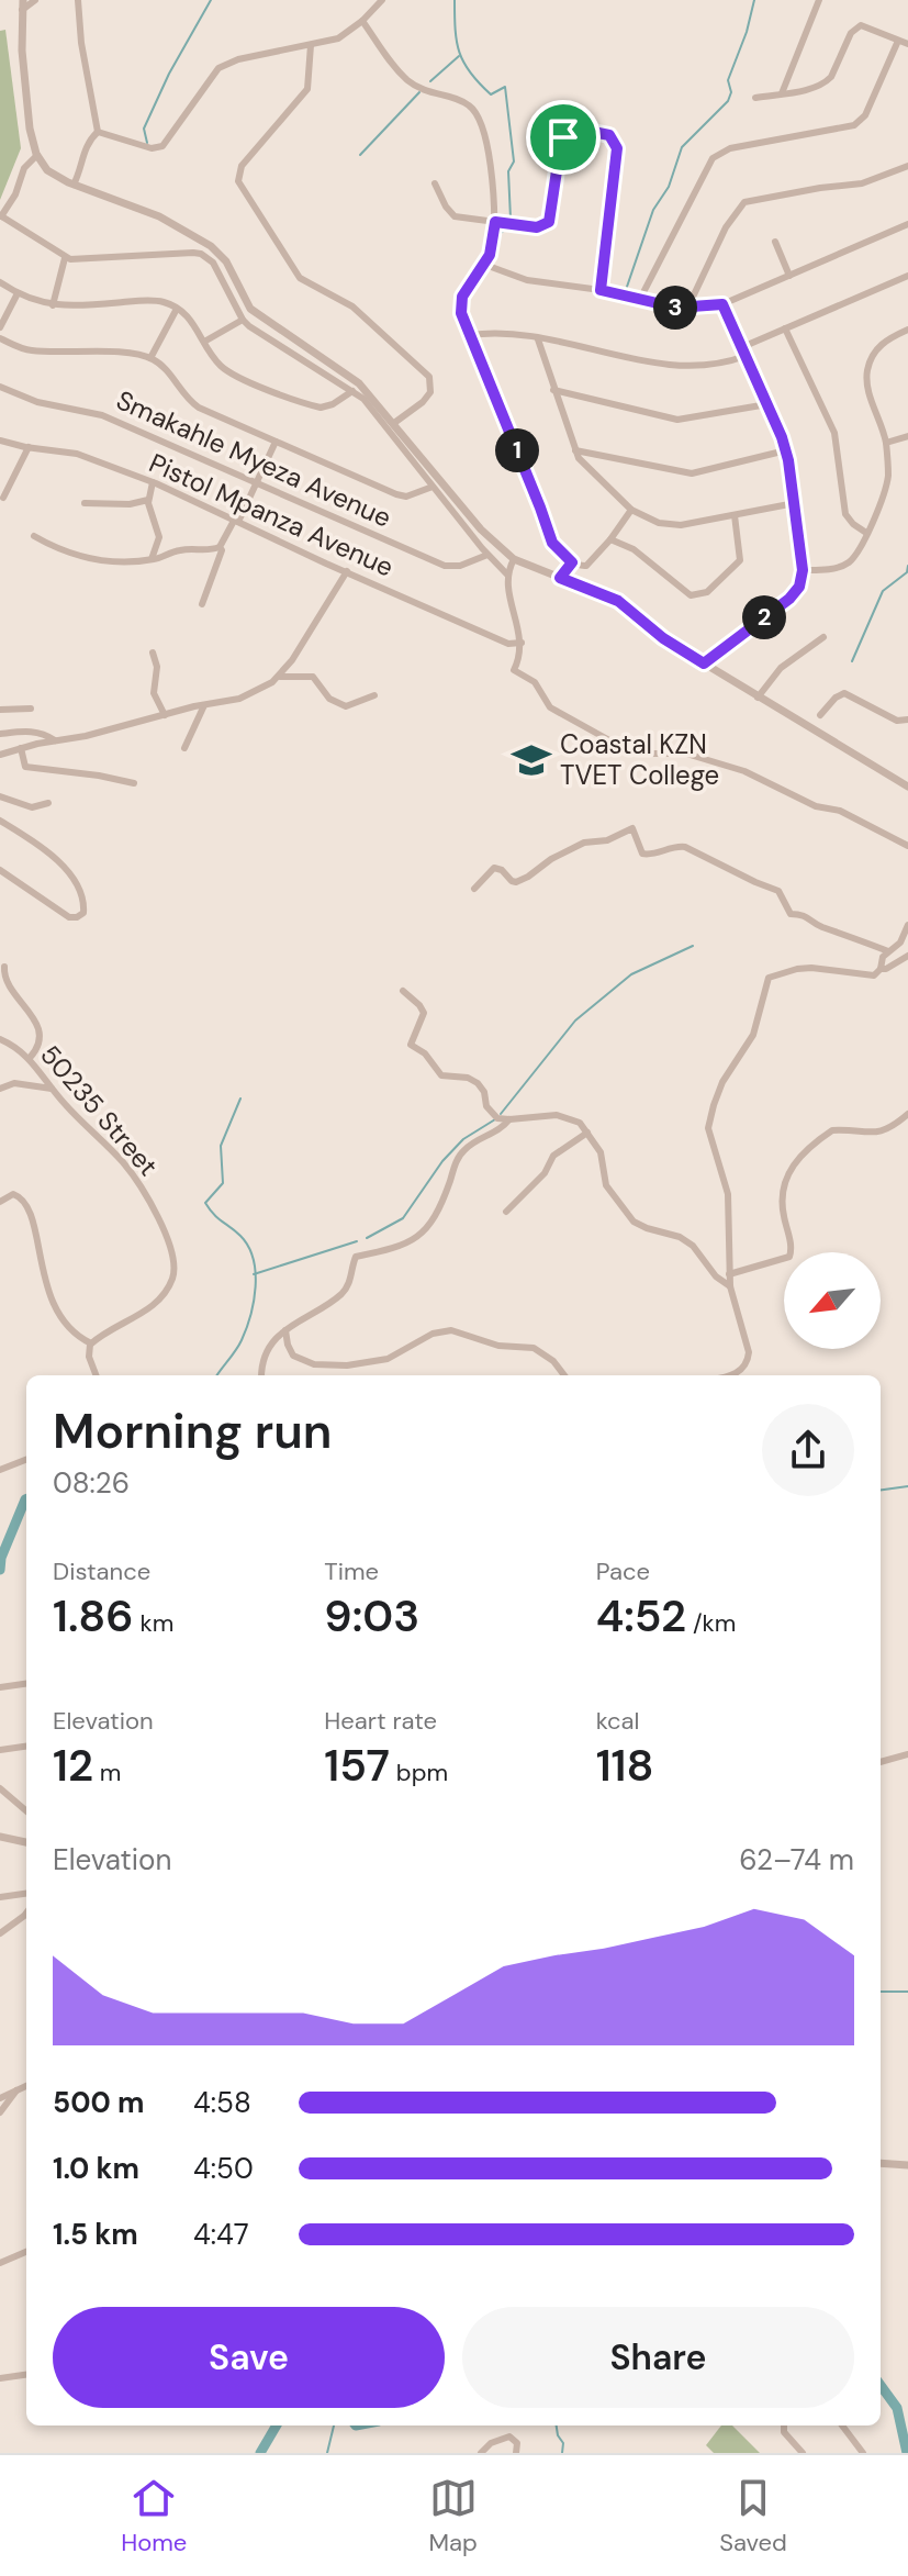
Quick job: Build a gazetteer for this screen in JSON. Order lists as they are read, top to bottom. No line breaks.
{"streets":{"street":["Smakahle Myeza Avenue","Pistol Mpanza Avenue","50235 Street"]},"places":{"school or university":["Coastal KZN TVET College"]},"north":"bottom left","page":{"pins":["3","1","2"],"heading":["Morning run","08:26"],"stats":[["Distance","1.86 km"],["Time","9:03"],["Pace","4:52 /km"],["Elevation","12 m"],["Heart rate","157 bpm"],["kcal","118"]],"chart":["Elevation","62–74 m"],"list":[{"name":"500 m","note":"4:58"},{"name":"1.0 km","note":"4:50"},{"name":"1.5 km","note":"4:47"}],"buttons":["Save","Share"],"tabs":["Home","Map","Saved"]}}
